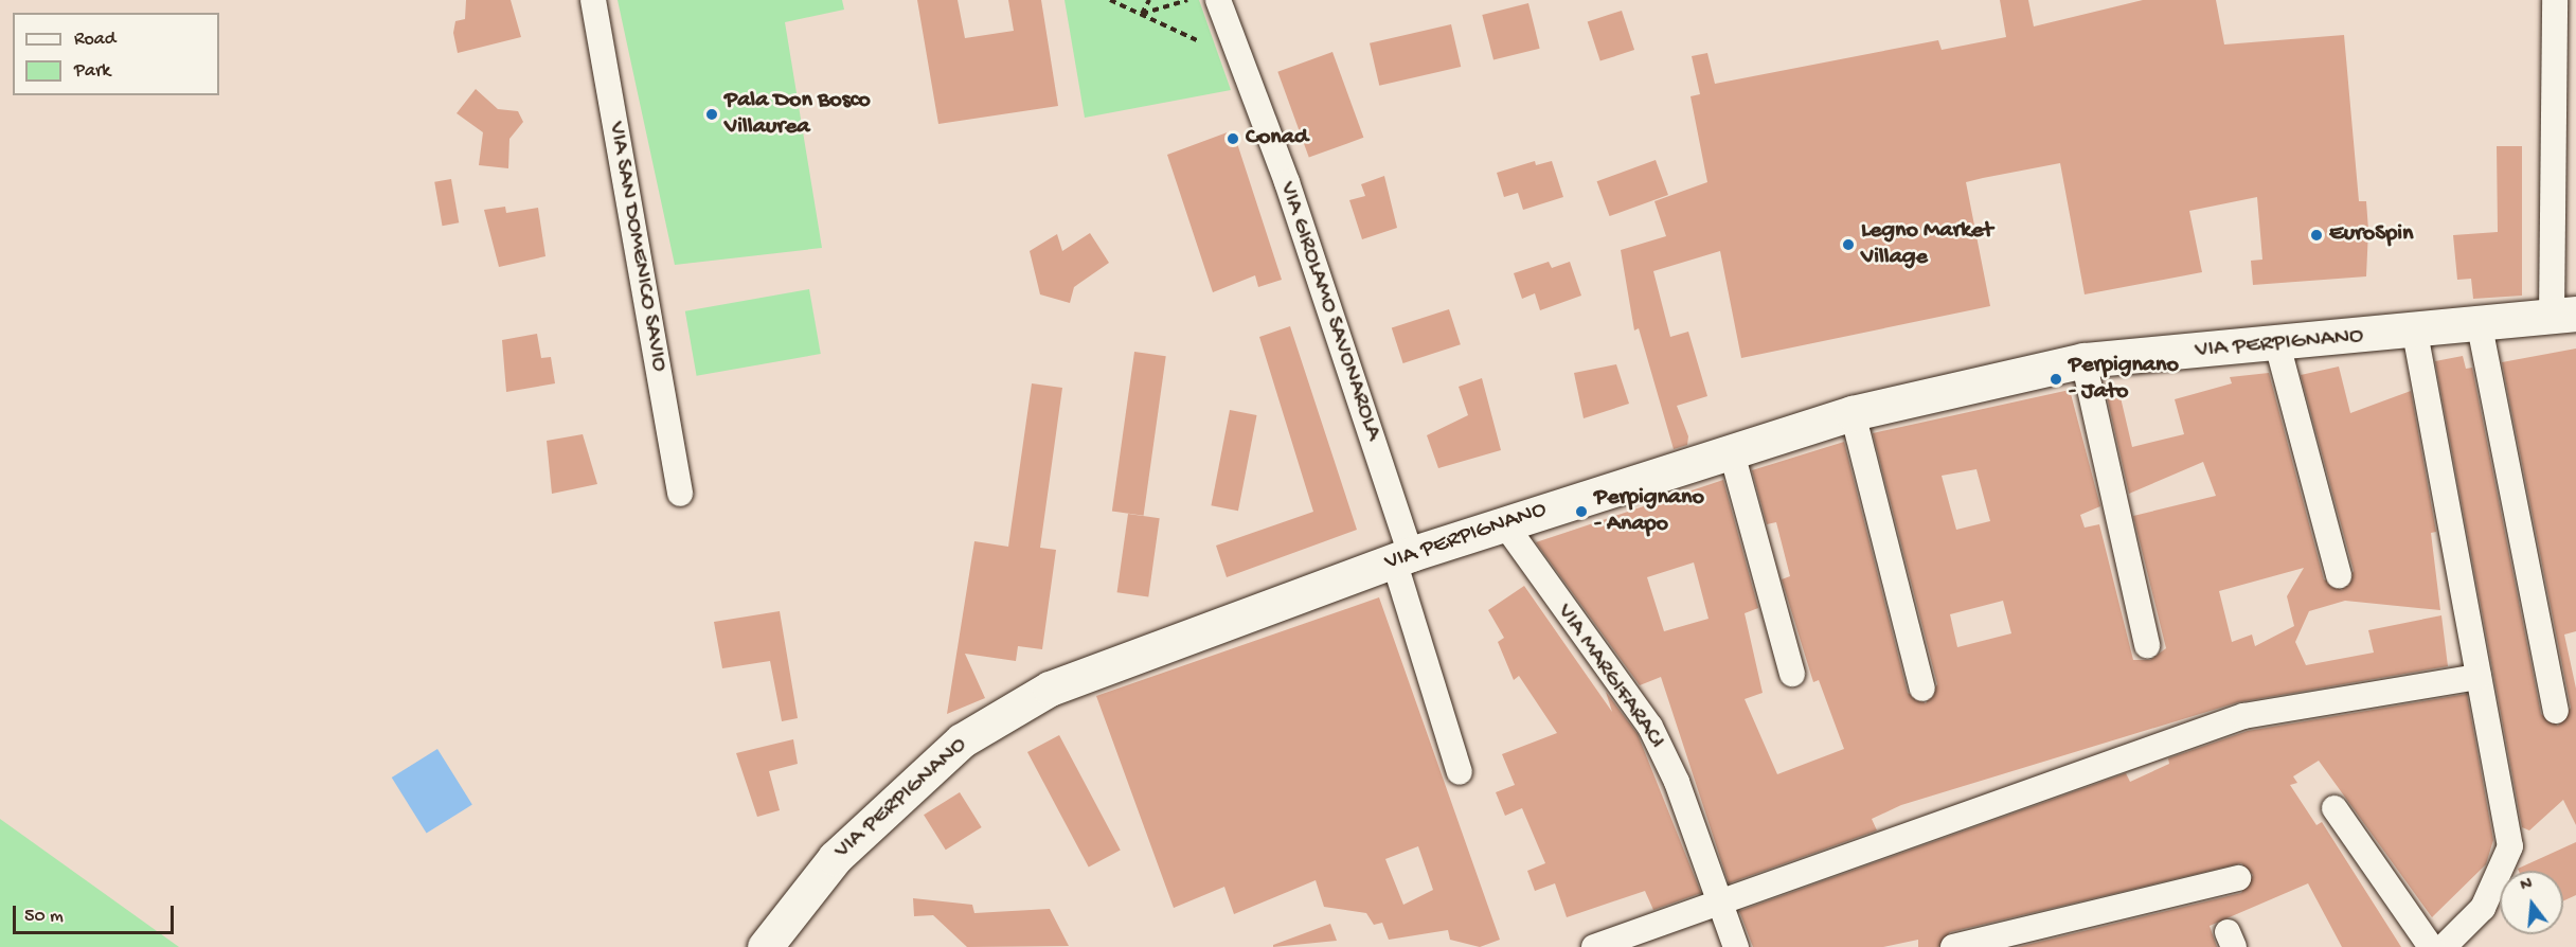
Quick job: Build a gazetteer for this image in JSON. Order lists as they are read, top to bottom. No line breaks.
{"streets":{"street":["VIA SAN DOMENICO SAVIO","VIA GIROLAMO SAVONAROLA","VIA PERPIGNANO","VIA MARGIFARACI"]},"crossings":[["VIA GIROLAMO SAVONAROLA","VIA PERPIGNANO"],["VIA PERPIGNANO","VIA MARGIFARACI"]],"places":["Pala Don Bosco Villaurea","Conad","EuroSpin","Legno Market Village","Perpignano - Jato","Perpignano - Anapo"],"legend":["Road","Park"],"scale_bar":"50 m","north":"top"}
